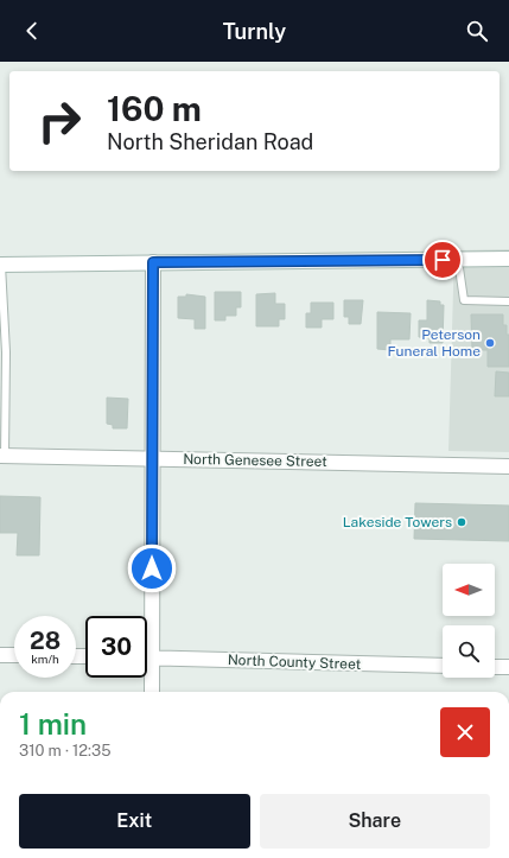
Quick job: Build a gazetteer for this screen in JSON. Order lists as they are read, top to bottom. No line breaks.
{"streets":{"street":["North Genesee Street","North County Street"]},"places":["Peterson Funeral Home","Lakeside Towers"],"north":"left","page":{"header":"Turnly","turn":["160 m","North Sheridan Road"],"speed":"28 km/h","limit":"30","heading":["1 min","310 m · 12:35"],"buttons":["Exit","Share"]}}
